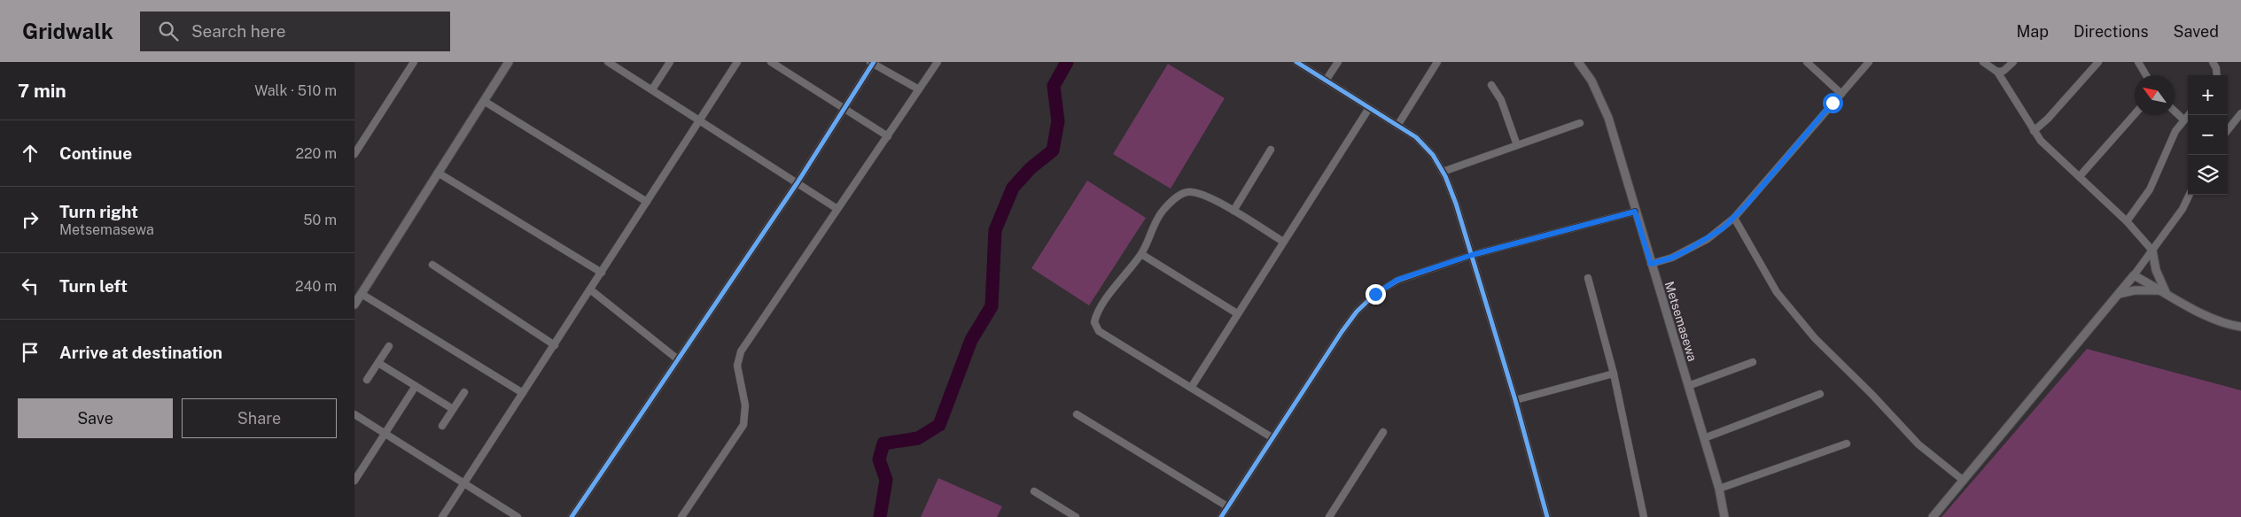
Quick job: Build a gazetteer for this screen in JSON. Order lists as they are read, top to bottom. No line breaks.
{"streets":{"street":["Metsemasewa"]},"north":"top left","page":{"header":"Gridwalk","search":"Search here","nav":["Map","Directions","Saved"],"heading":["7 min","Walk · 510 m"],"map_buttons":["+","−"],"list":[["Continue","220 m"],["Turn right","Metsemasewa","50 m"],["Turn left","240 m"],"Arrive at destination"],"buttons":["Save","Share"]}}
